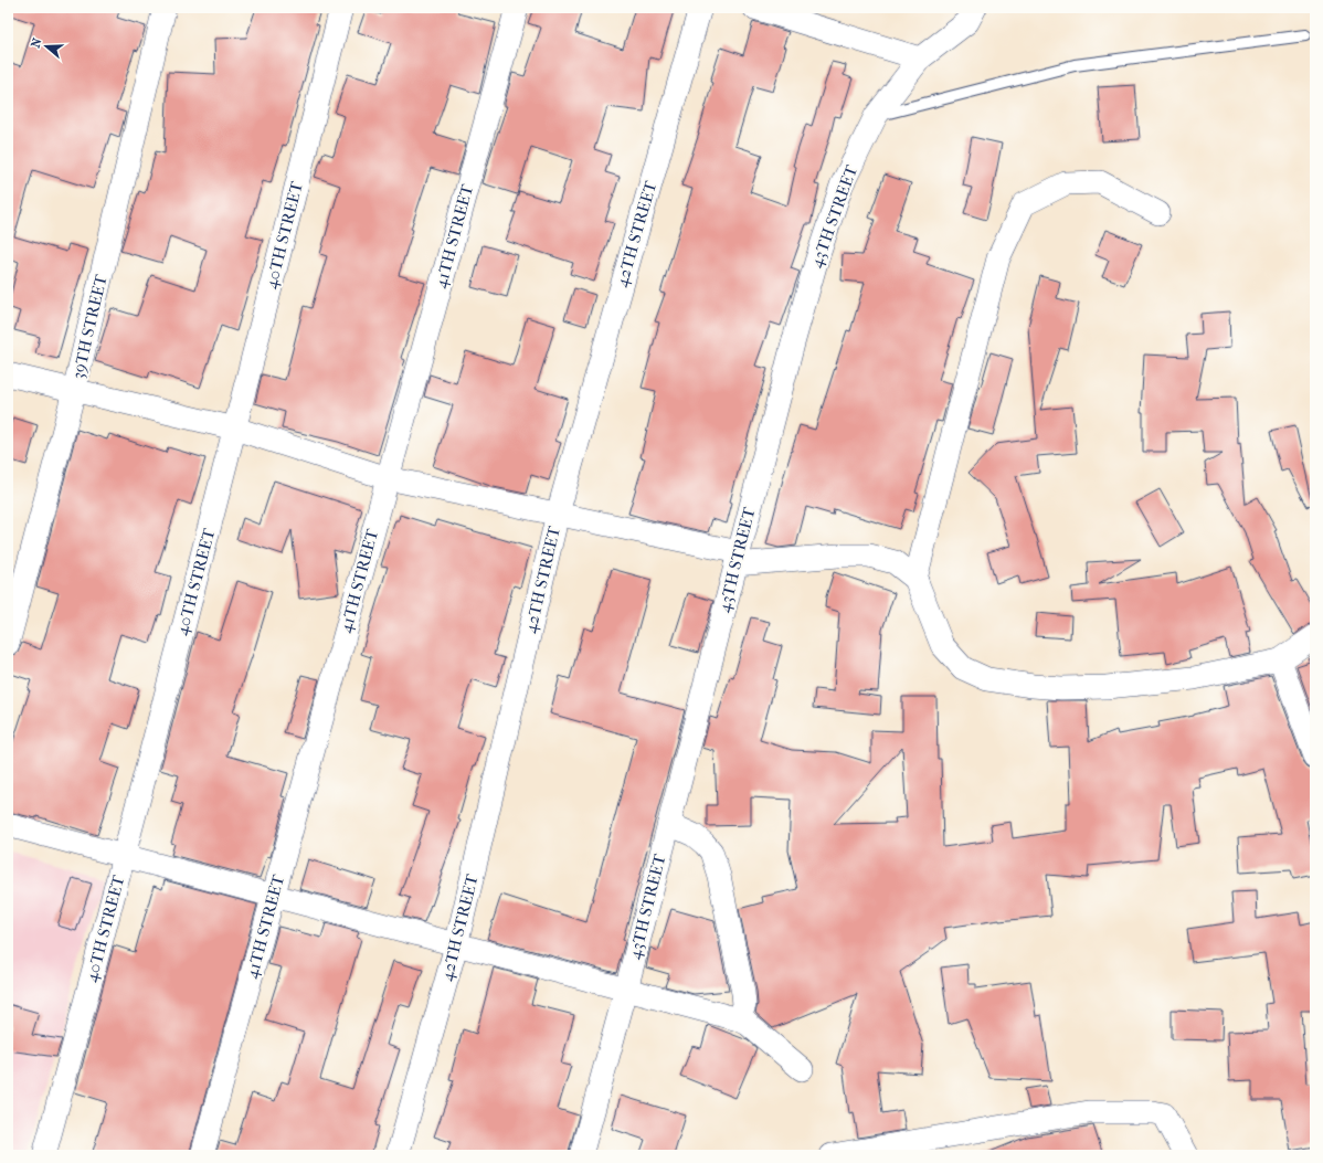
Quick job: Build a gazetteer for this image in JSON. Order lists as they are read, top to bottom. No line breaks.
{"streets":{"street":["43TH STREET","42TH STREET","40TH STREET","41TH STREET","39TH STREET"]},"north":"left"}
